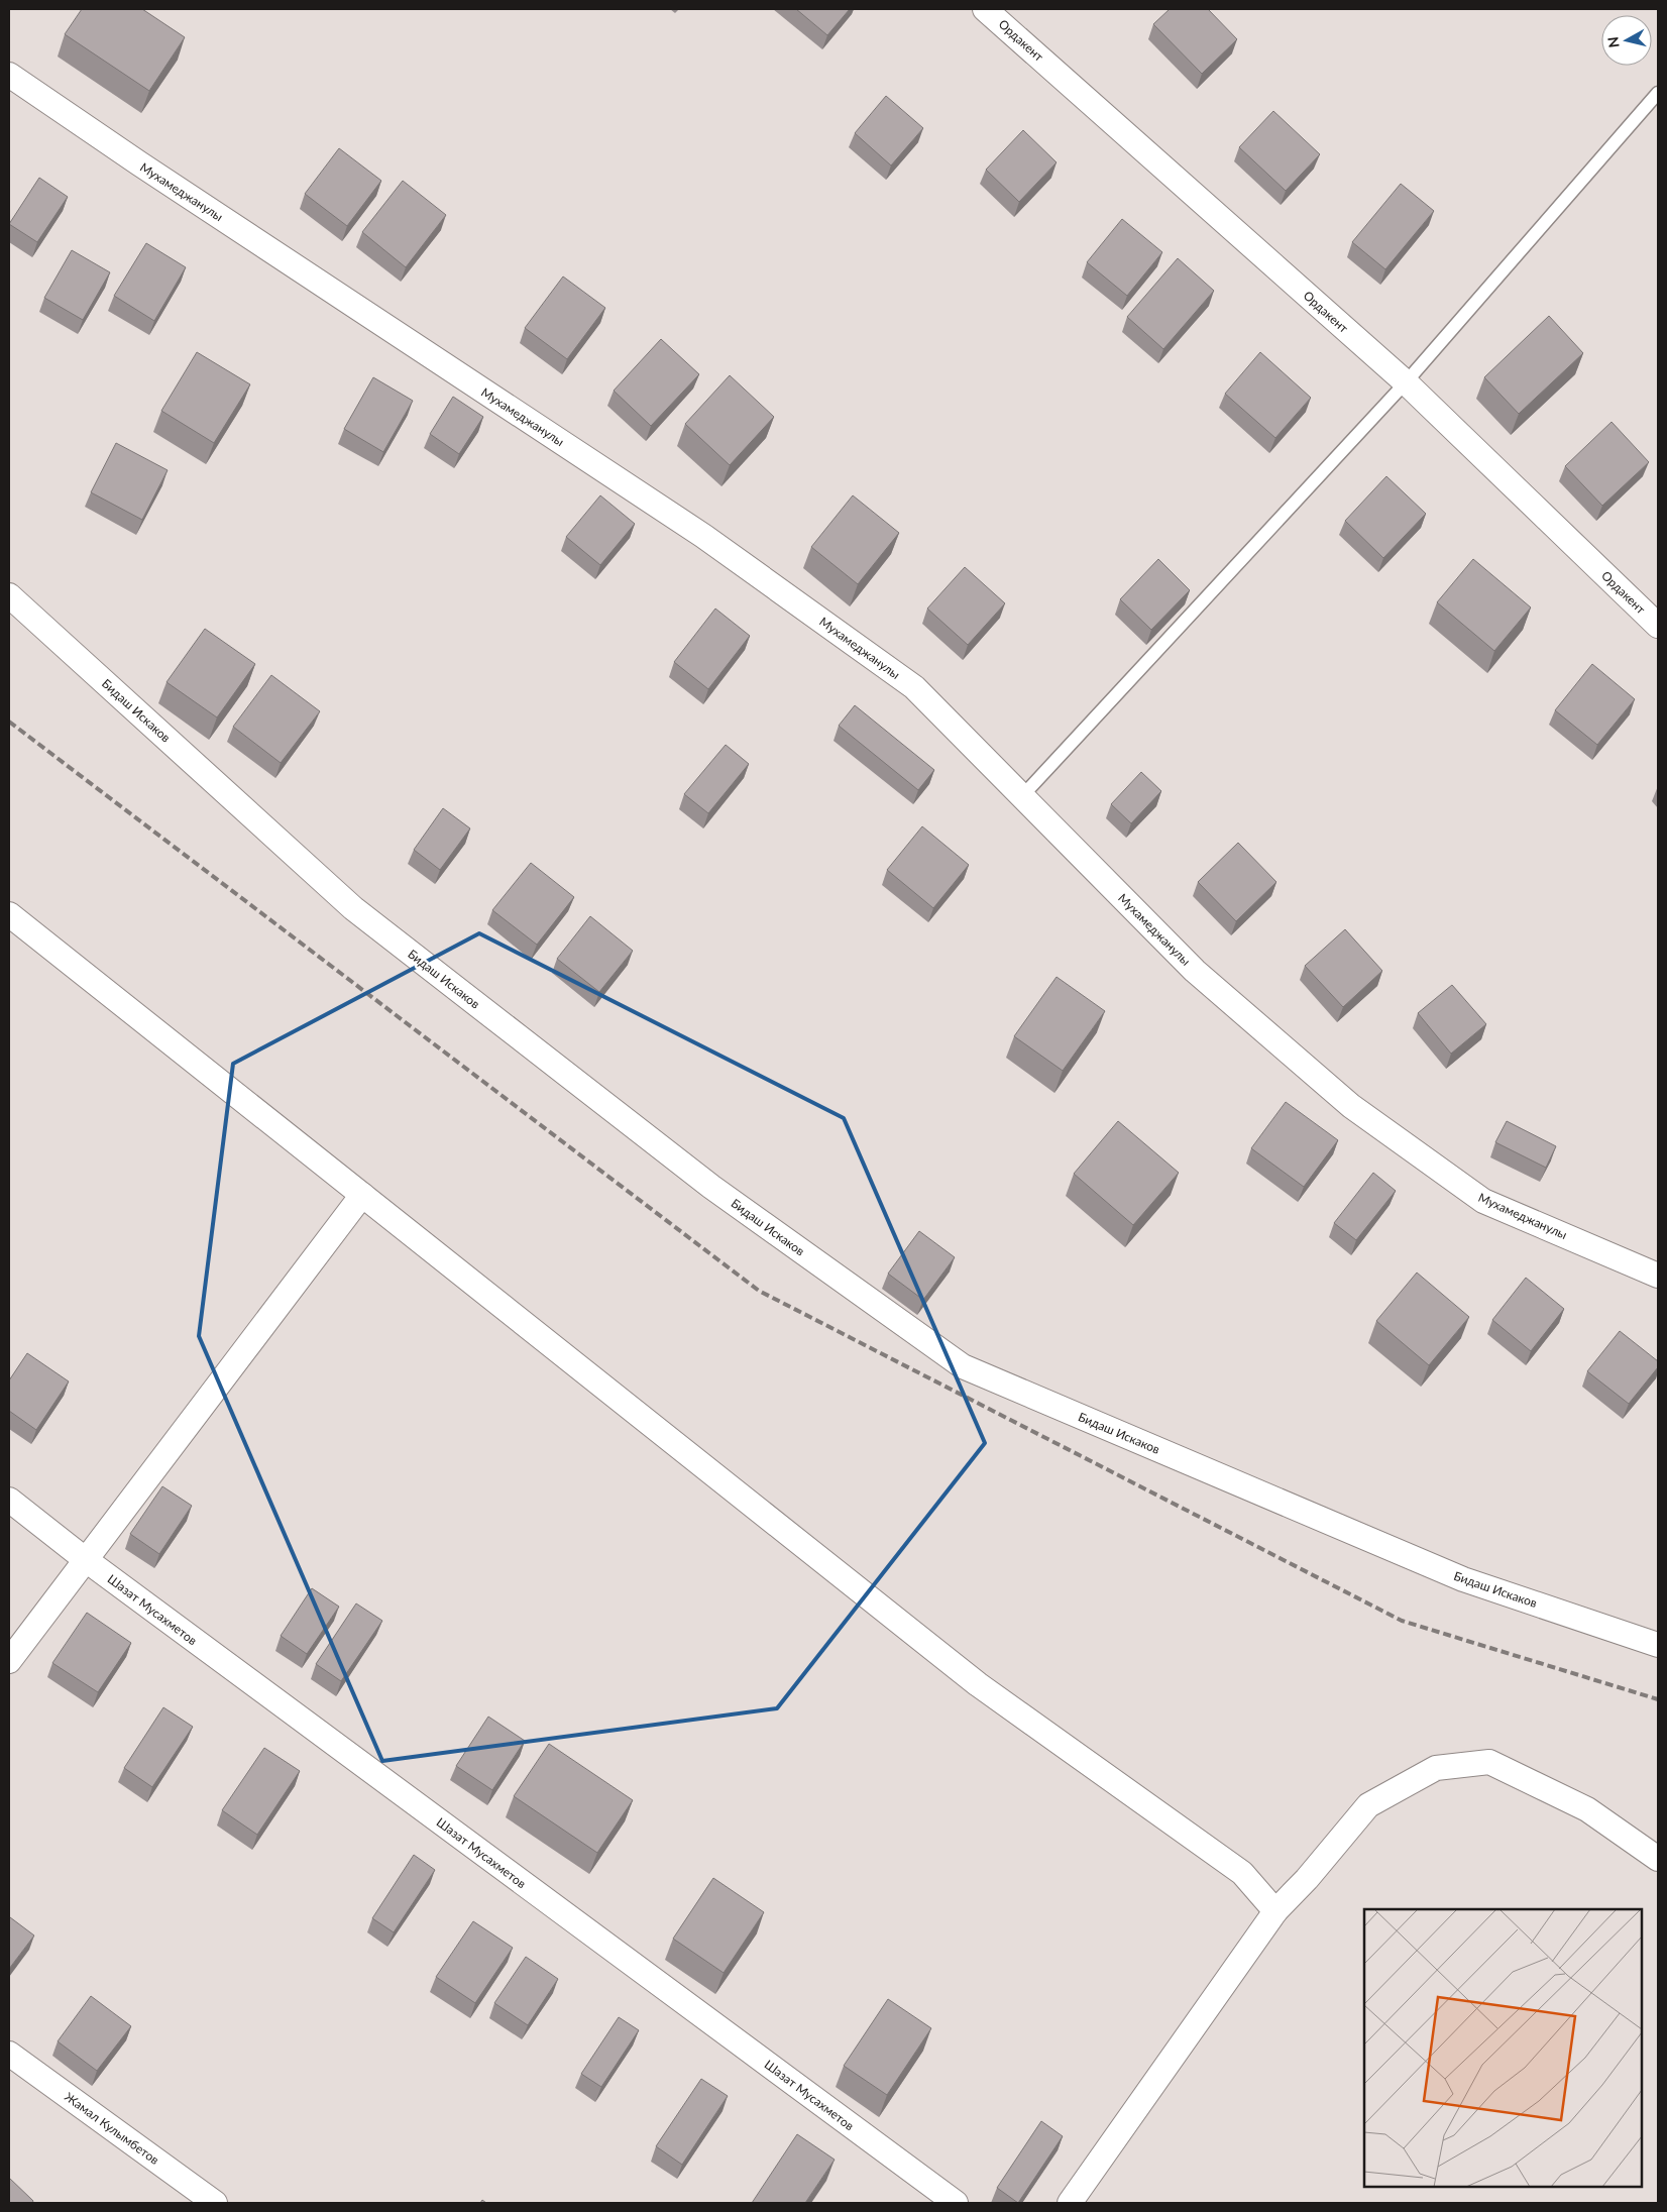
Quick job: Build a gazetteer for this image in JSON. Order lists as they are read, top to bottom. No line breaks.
{"streets":{"street":["Ордакент","Мухамеджанулы","Бидаш Искаков","Шазат Мусахметов","Жамал Кулымбетов"]},"north":"left"}
